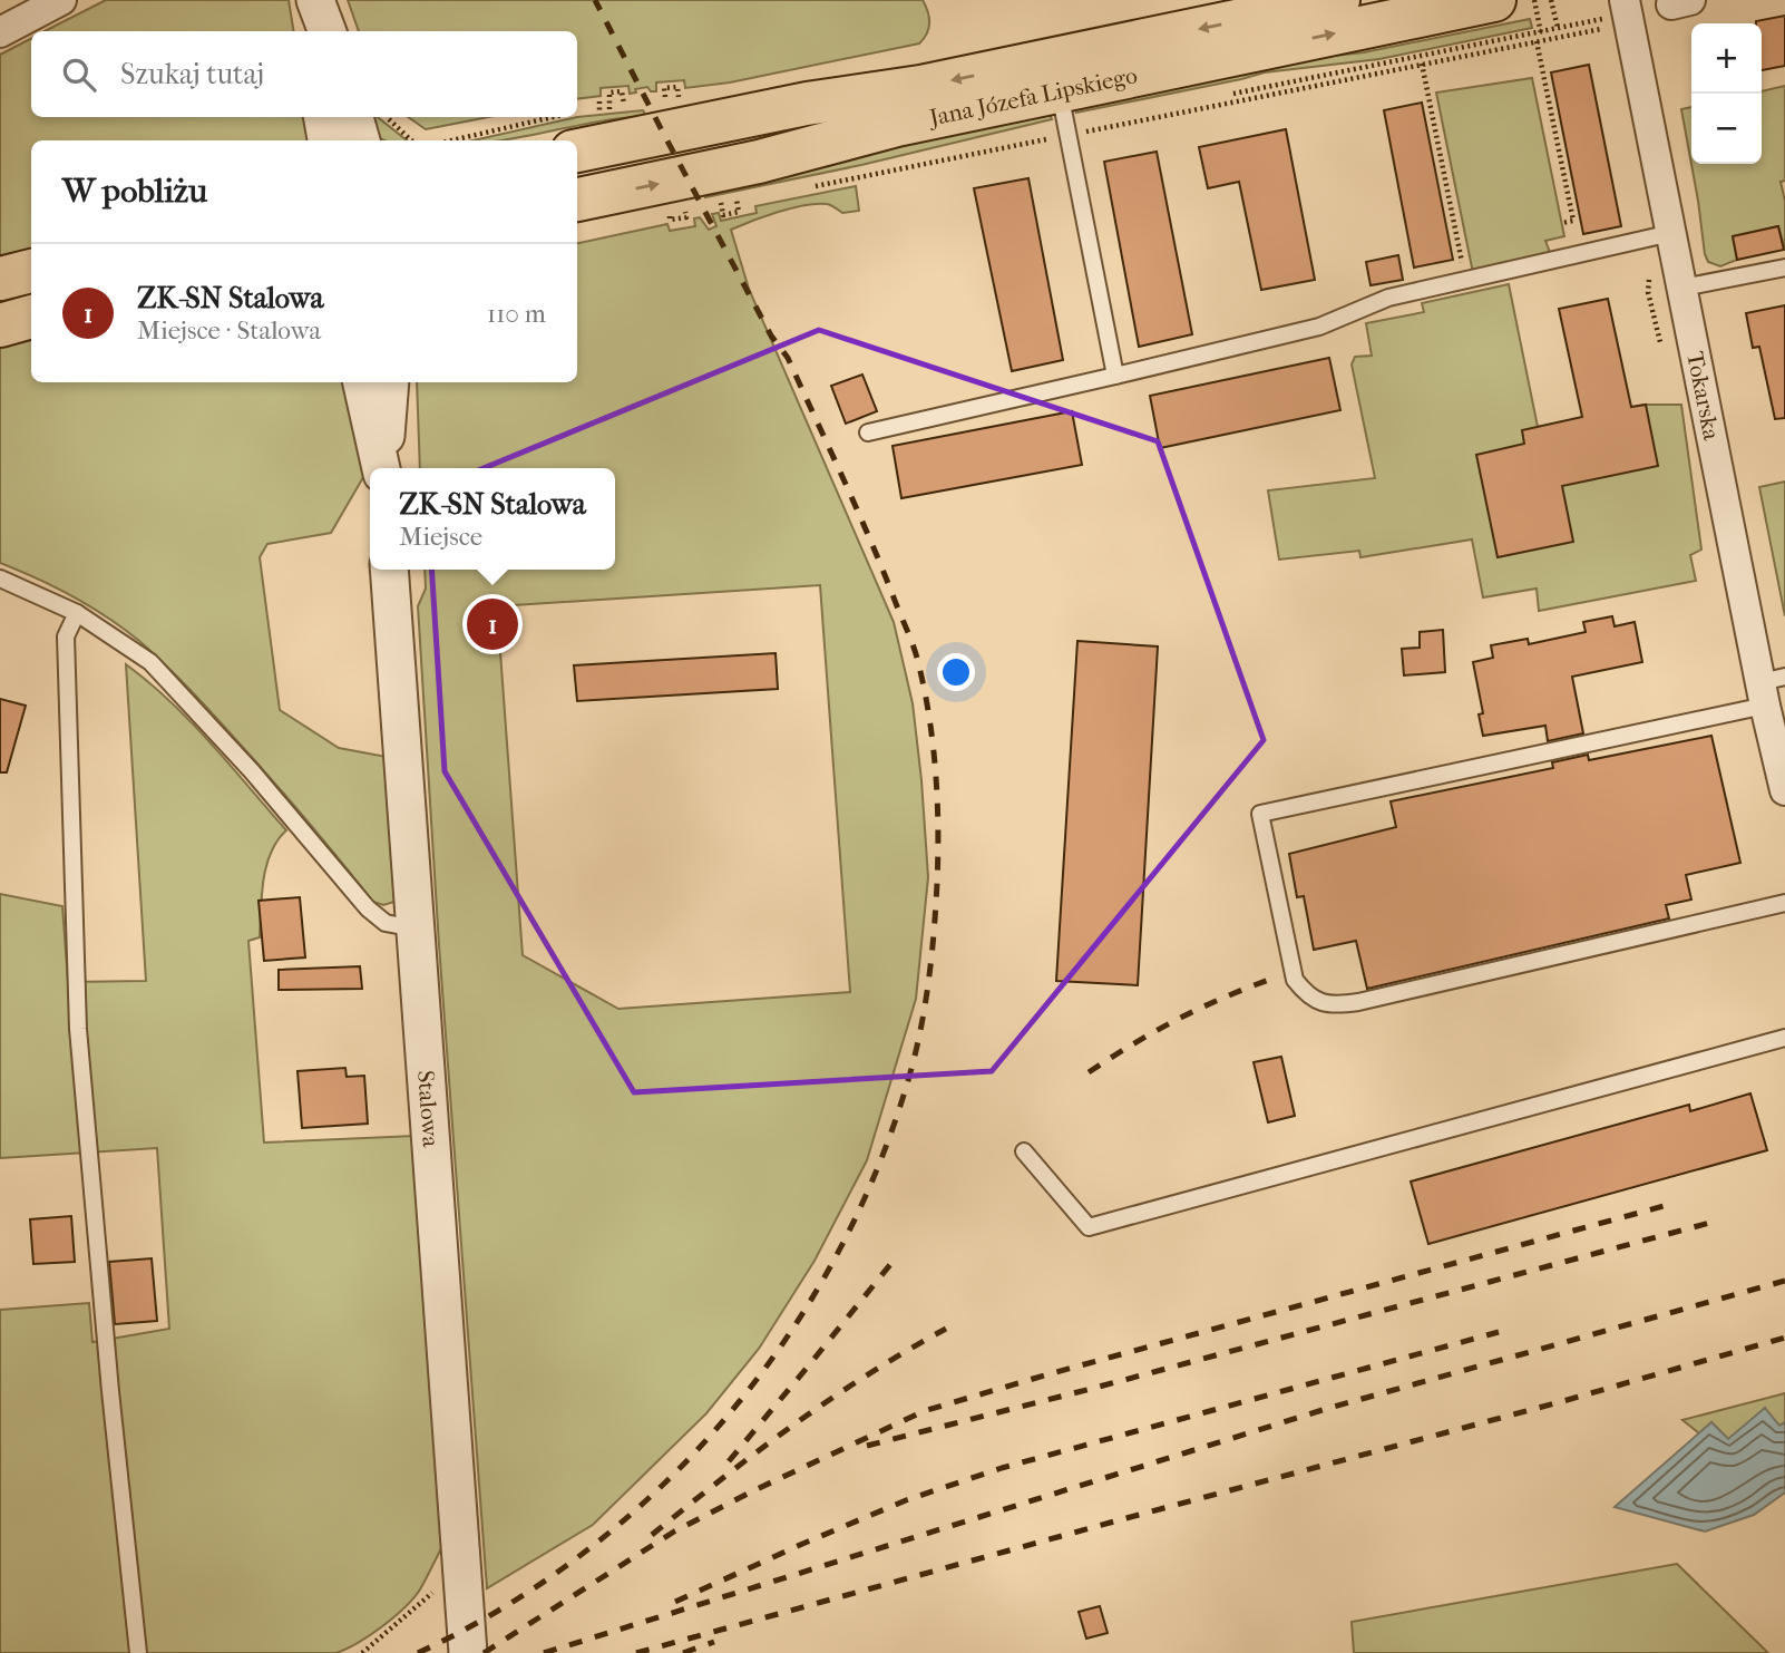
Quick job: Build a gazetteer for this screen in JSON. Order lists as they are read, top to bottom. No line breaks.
{"streets":{"main road":["Jana Józefa Lipskiego"],"street":["Tokarska","Stalowa"]},"page":{"map_buttons":["+","−"],"search":"Szukaj tutaj","heading":"W pobliżu","list":[{"mark":"1","name":"ZK-SN Stalowa","note":"Miejsce · Stalowa","value":"110 m"}],"popup":["ZK-SN Stalowa","Miejsce"],"pins":"1"}}
